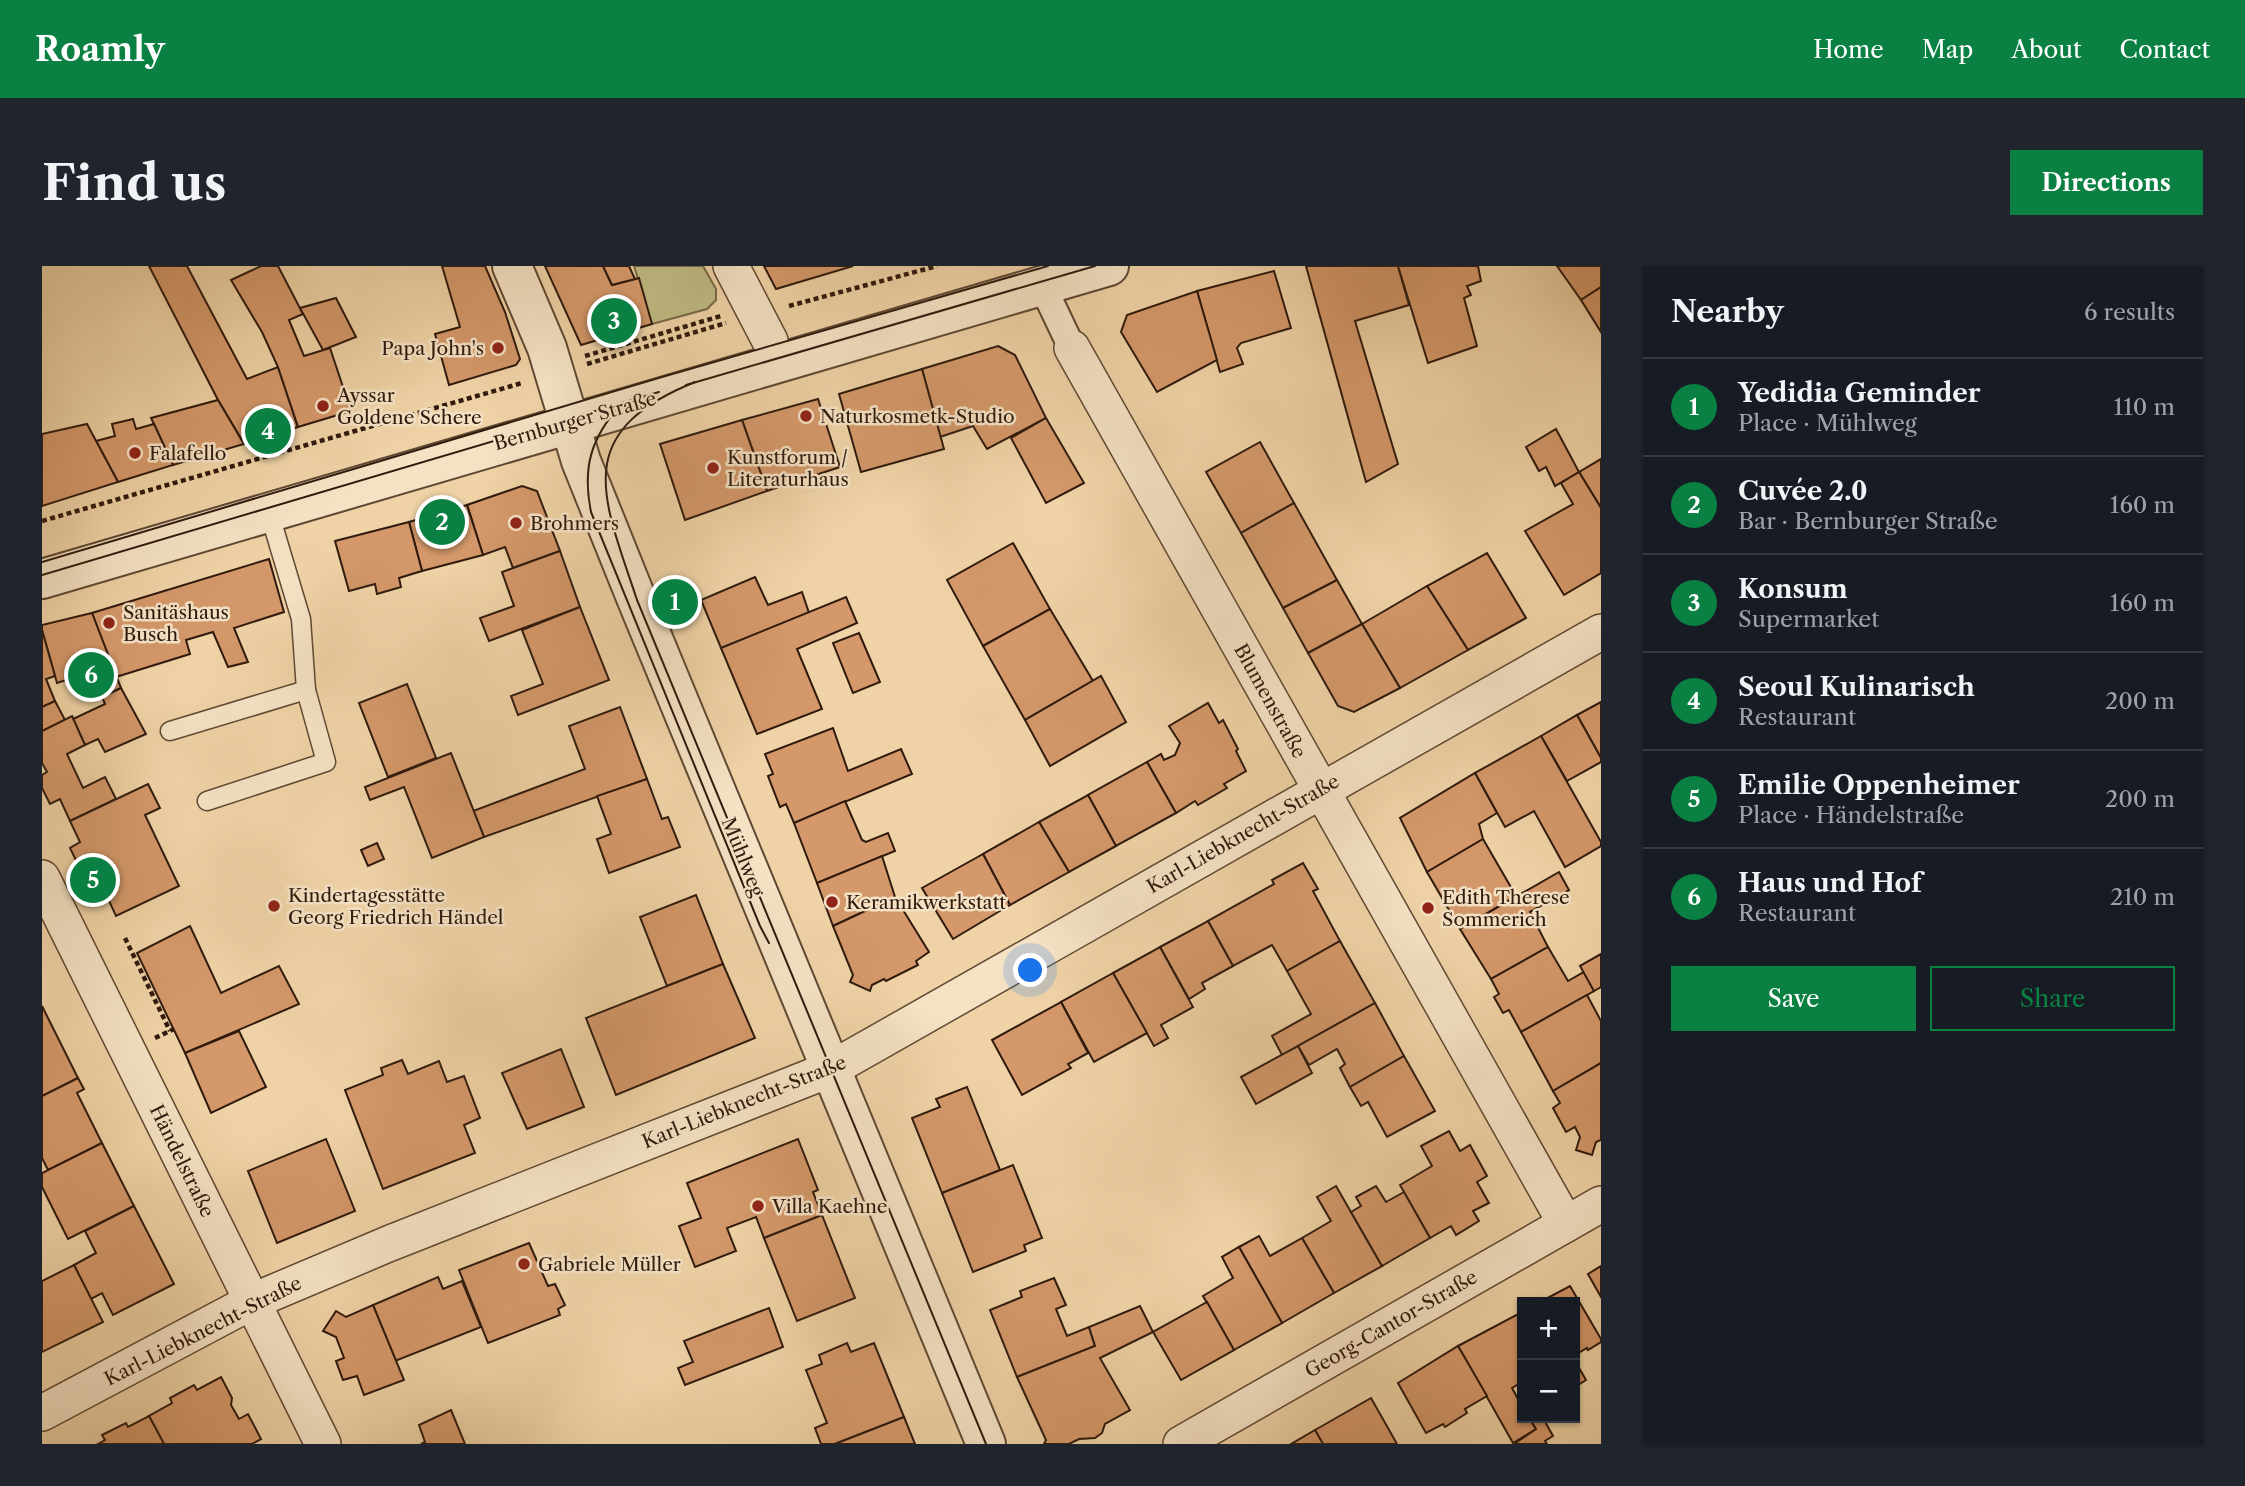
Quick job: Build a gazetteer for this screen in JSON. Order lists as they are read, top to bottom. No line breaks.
{"streets":{"street":["Bernburger Straße","Blumenstraße","Karl-Liebknecht-Straße","Mühlweg","Händelstraße","Georg-Cantor-Straße"]},"crossings":[["Bernburger Straße","Blumenstraße"],["Bernburger Straße","Mühlweg"],["Blumenstraße","Karl-Liebknecht-Straße"],["Blumenstraße","Georg-Cantor-Straße"],["Karl-Liebknecht-Straße","Mühlweg"],["Karl-Liebknecht-Straße","Händelstraße"]],"places":["Papa John's","Ayssar Goldene Schere","Naturkosmetk-Studio","Falafello","Kunstforum / Literaturhaus","Brohmers","Sanitäshaus Busch","Keramikwerkstatt","Kindertagesstätte Georg Friedrich Händel","Edith Therese Sommerich","Villa Kaehne","Gabriele Müller"],"page":{"header":"Roamly","nav":["Home","Map","About","Contact"],"buttons":["Directions",["Save","Share"]],"title":"Find us","heading":["Nearby","6 results"],"pins":["3","4","2","1","6","5"],"list":[{"mark":"1","name":"Yedidia Geminder","note":"Place · Mühlweg","value":"110 m"},{"mark":"2","name":"Cuvée 2.0","note":"Bar · Bernburger Straße","value":"160 m"},{"mark":"3","name":"Konsum","note":"Supermarket","value":"160 m"},{"mark":"4","name":"Seoul Kulinarisch","note":"Restaurant","value":"200 m"},{"mark":"5","name":"Emilie Oppenheimer","note":"Place · Händelstraße","value":"200 m"},{"mark":"6","name":"Haus und Hof","note":"Restaurant","value":"210 m"}],"map_buttons":["+","−"]}}
